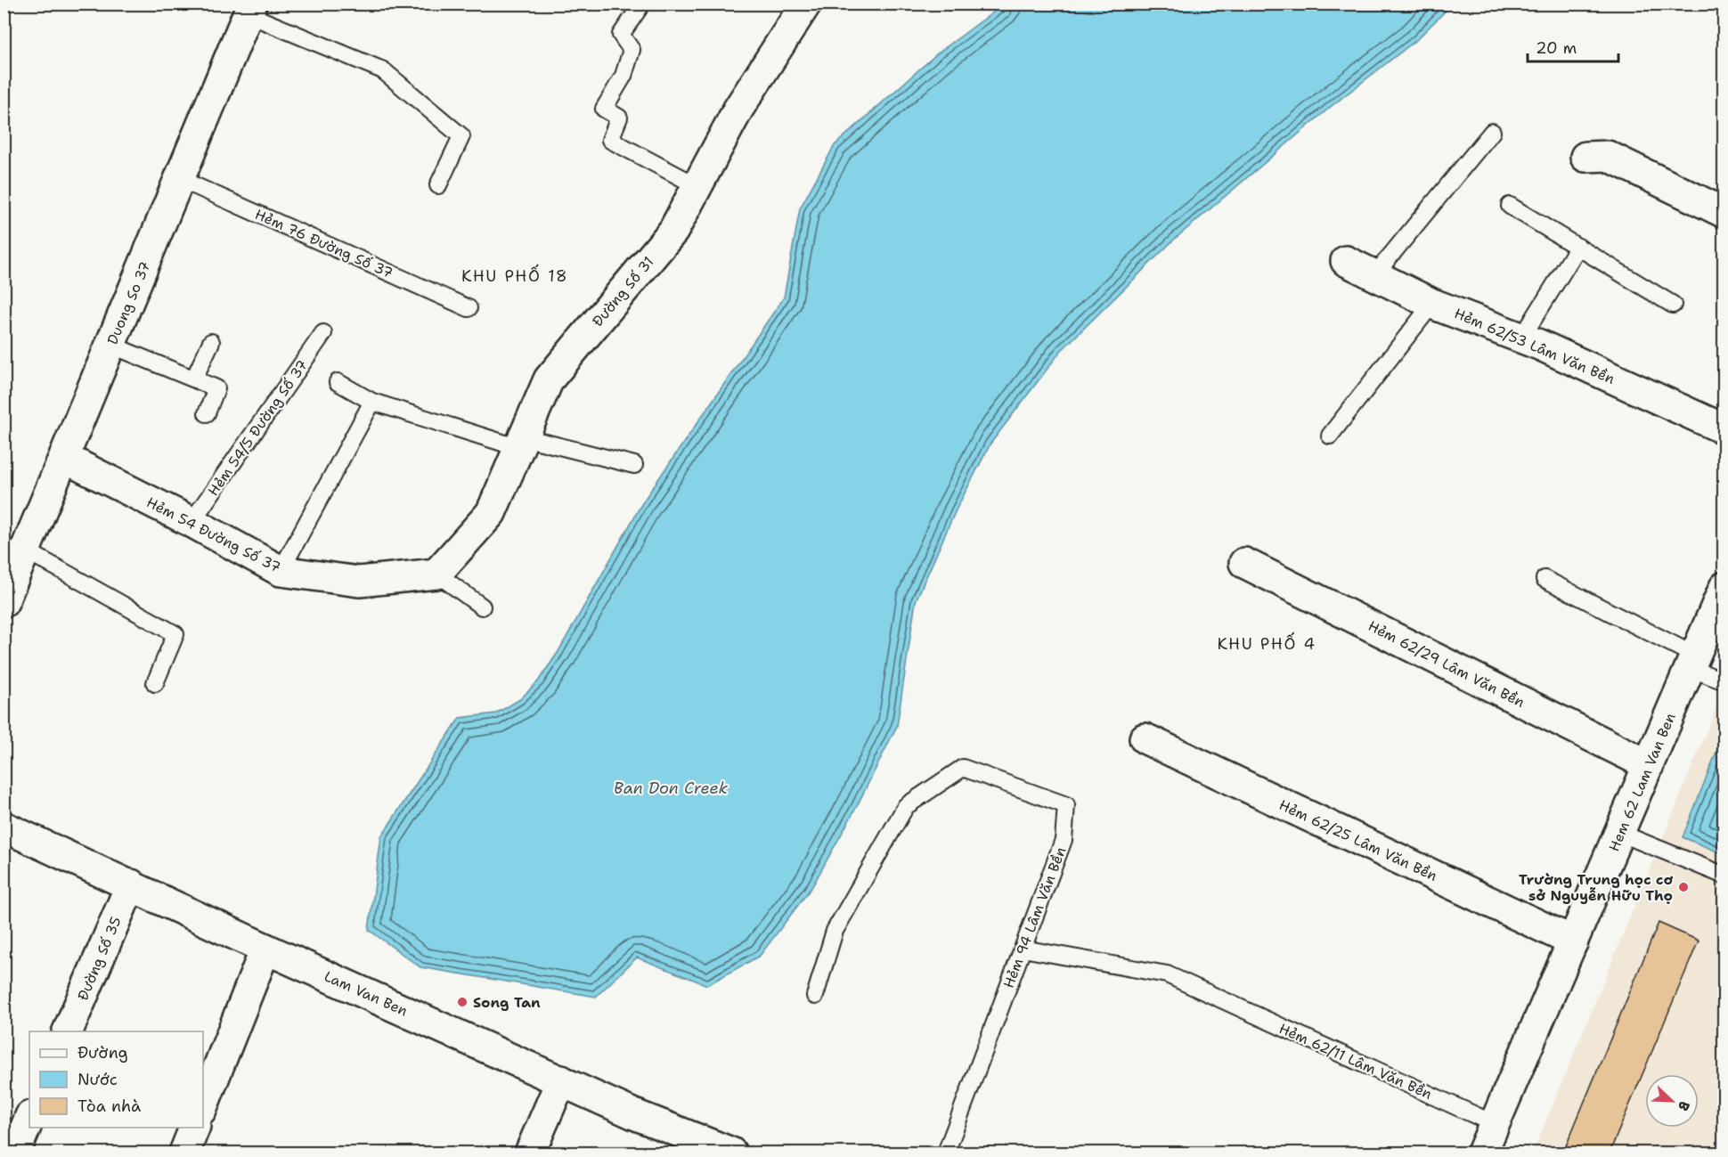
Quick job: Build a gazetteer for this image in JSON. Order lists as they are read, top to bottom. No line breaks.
{"streets":{"street":["Đường Số 31","Duong So 37","Hẻm 62/53 Lâm Văn Bền","Hẻm 54 Đường Số 37","Hẻm 62/29 Lâm Văn Bền","Hem 62 Lam Van Ben","Hẻm 62/25 Lâm Văn Bền","Đường Số 35","Lam Van Ben"],"lane":["Hẻm 76 Đường Số 37","Hẻm 54/5 Đường Số 37","Hẻm 94 Lâm Văn Bền","Hẻm 62/11 Lâm Văn Bền"]},"crossings":[["Hẻm 76 Đường Số 37","Duong So 37"],["Đường Số 31","Hẻm 54 Đường Số 37"],["Duong So 37","Hẻm 54 Đường Số 37"],["Hẻm 54/5 Đường Số 37","Hẻm 54 Đường Số 37"],["Hẻm 62/29 Lâm Văn Bền","Hem 62 Lam Van Ben"],["Hem 62 Lam Van Ben","Hẻm 62/25 Lâm Văn Bền"],["Hem 62 Lam Van Ben","Hẻm 62/11 Lâm Văn Bền"],["Hẻm 94 Lâm Văn Bền","Hẻm 62/11 Lâm Văn Bền"],["Đường Số 35","Lam Van Ben"]],"districts":["KHU PHỐ 18","KHU PHỐ 4"],"water":["Ban Don Creek"],"places":["Trường Trung học cơ sở Nguyễn Hữu Thọ","Song Tan"],"legend":["Đường","Nước","Tòa nhà"],"scale_bar":"20 m","north":"bottom right"}
